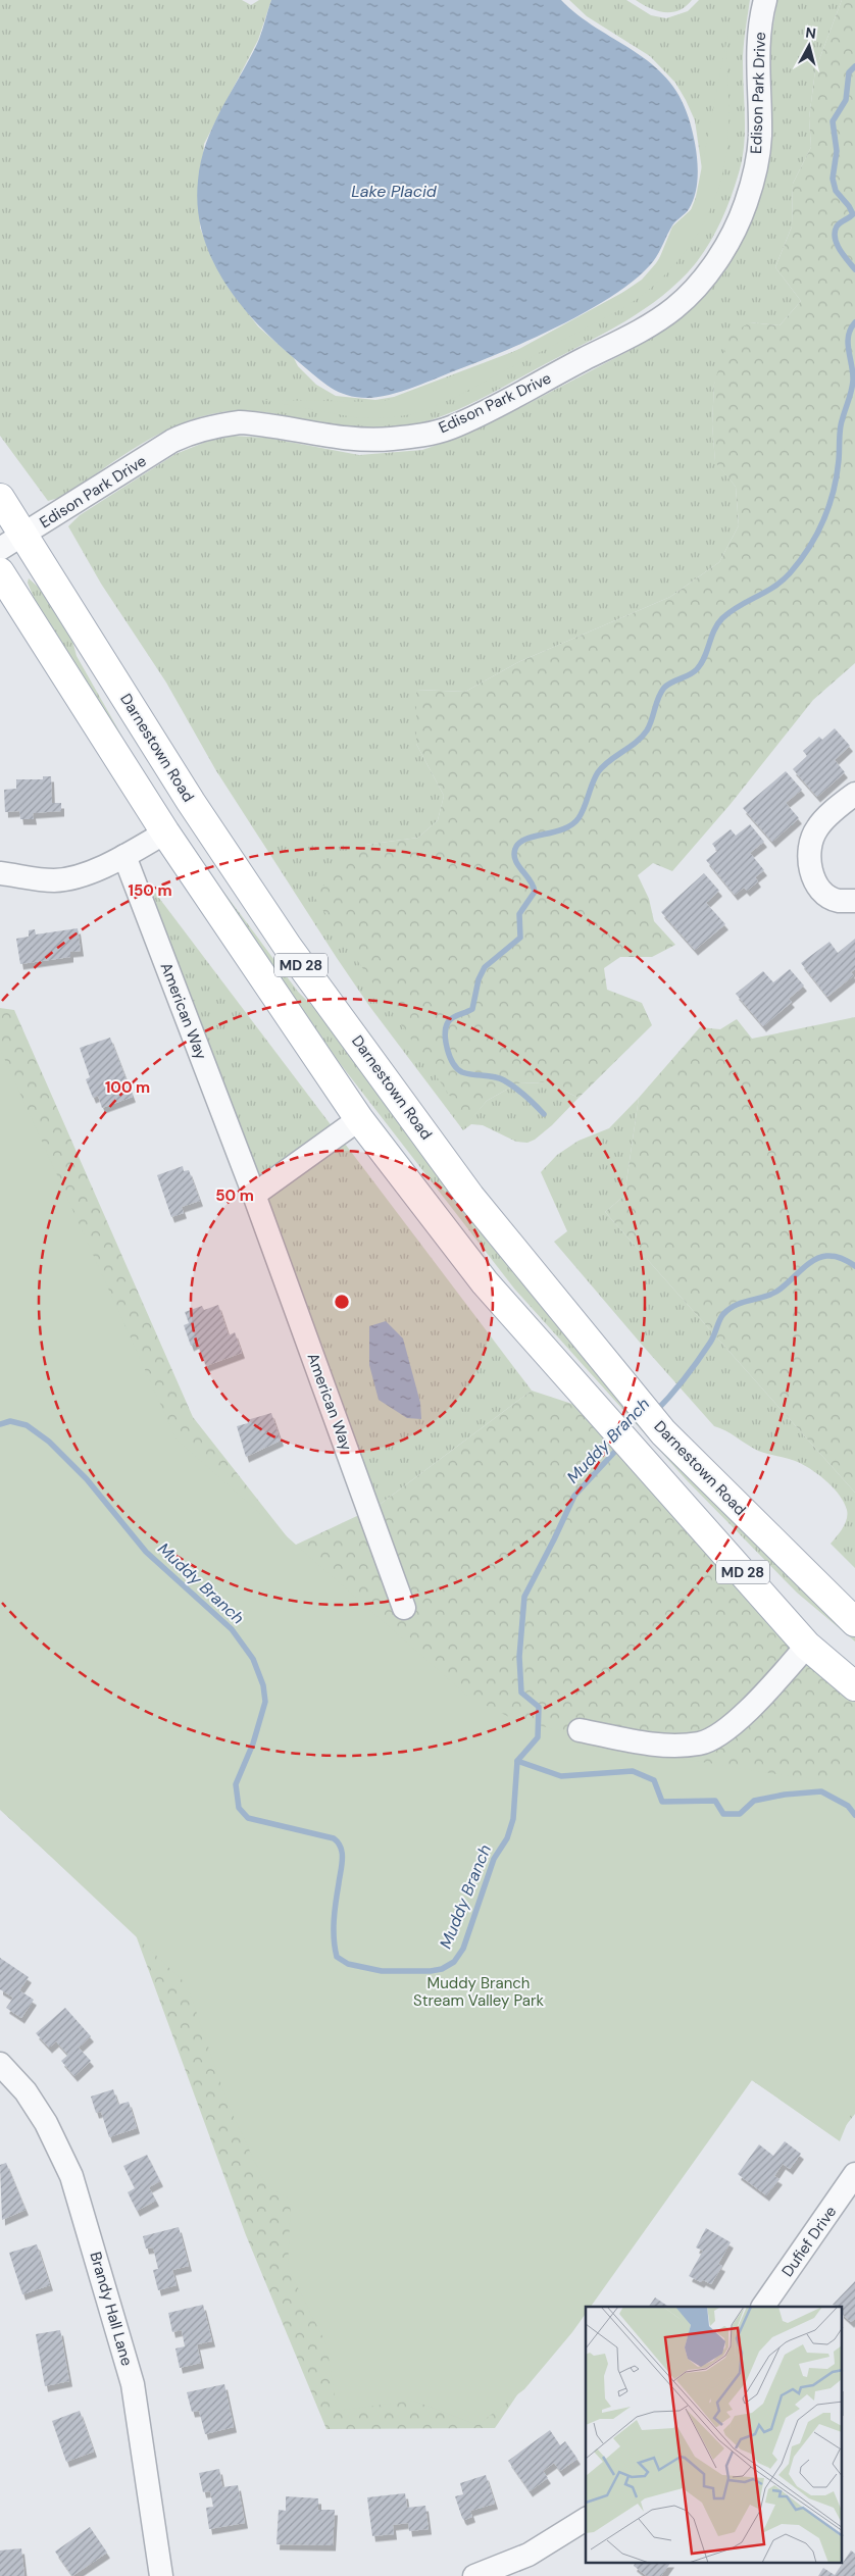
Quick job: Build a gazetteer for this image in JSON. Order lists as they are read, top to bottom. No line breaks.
{"streets":{"main road":["Darnestown Road","MD 28"],"street":["Edison Park Drive","American Way","Dufief Drive","Brandy Hall Lane"]},"crossings":[["Edison Park Drive","Darnestown Road"]],"water":["Lake Placid","Muddy Branch"],"parks":["Muddy Branch Stream Valley Park"],"north":"top","rings":["150 m","100 m","50 m"]}
